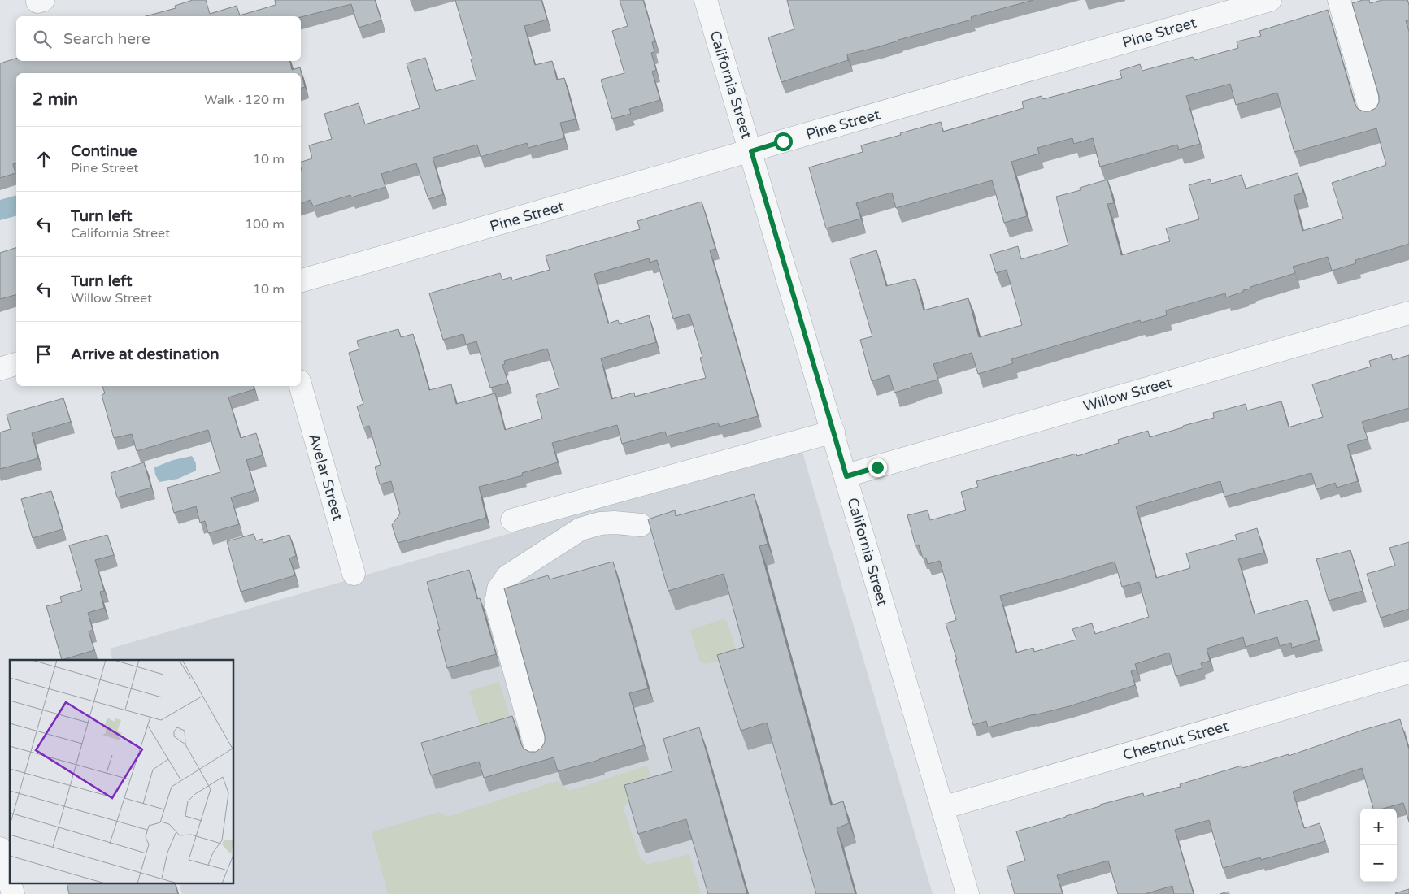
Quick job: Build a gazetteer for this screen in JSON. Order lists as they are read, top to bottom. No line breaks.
{"streets":{"street":["Pine Street","California Street","Willow Street","Avelar Street","Chestnut Street"]},"crossings":[["Pine Street","California Street"],["California Street","Willow Street"],["California Street","Chestnut Street"]],"page":{"search":"Search here","heading":["2 min","Walk · 120 m"],"list":[["Continue","Pine Street","10 m"],["Turn left","California Street","100 m"],["Turn left","Willow Street","10 m"],"Arrive at destination"],"map_buttons":["+","−"]}}
